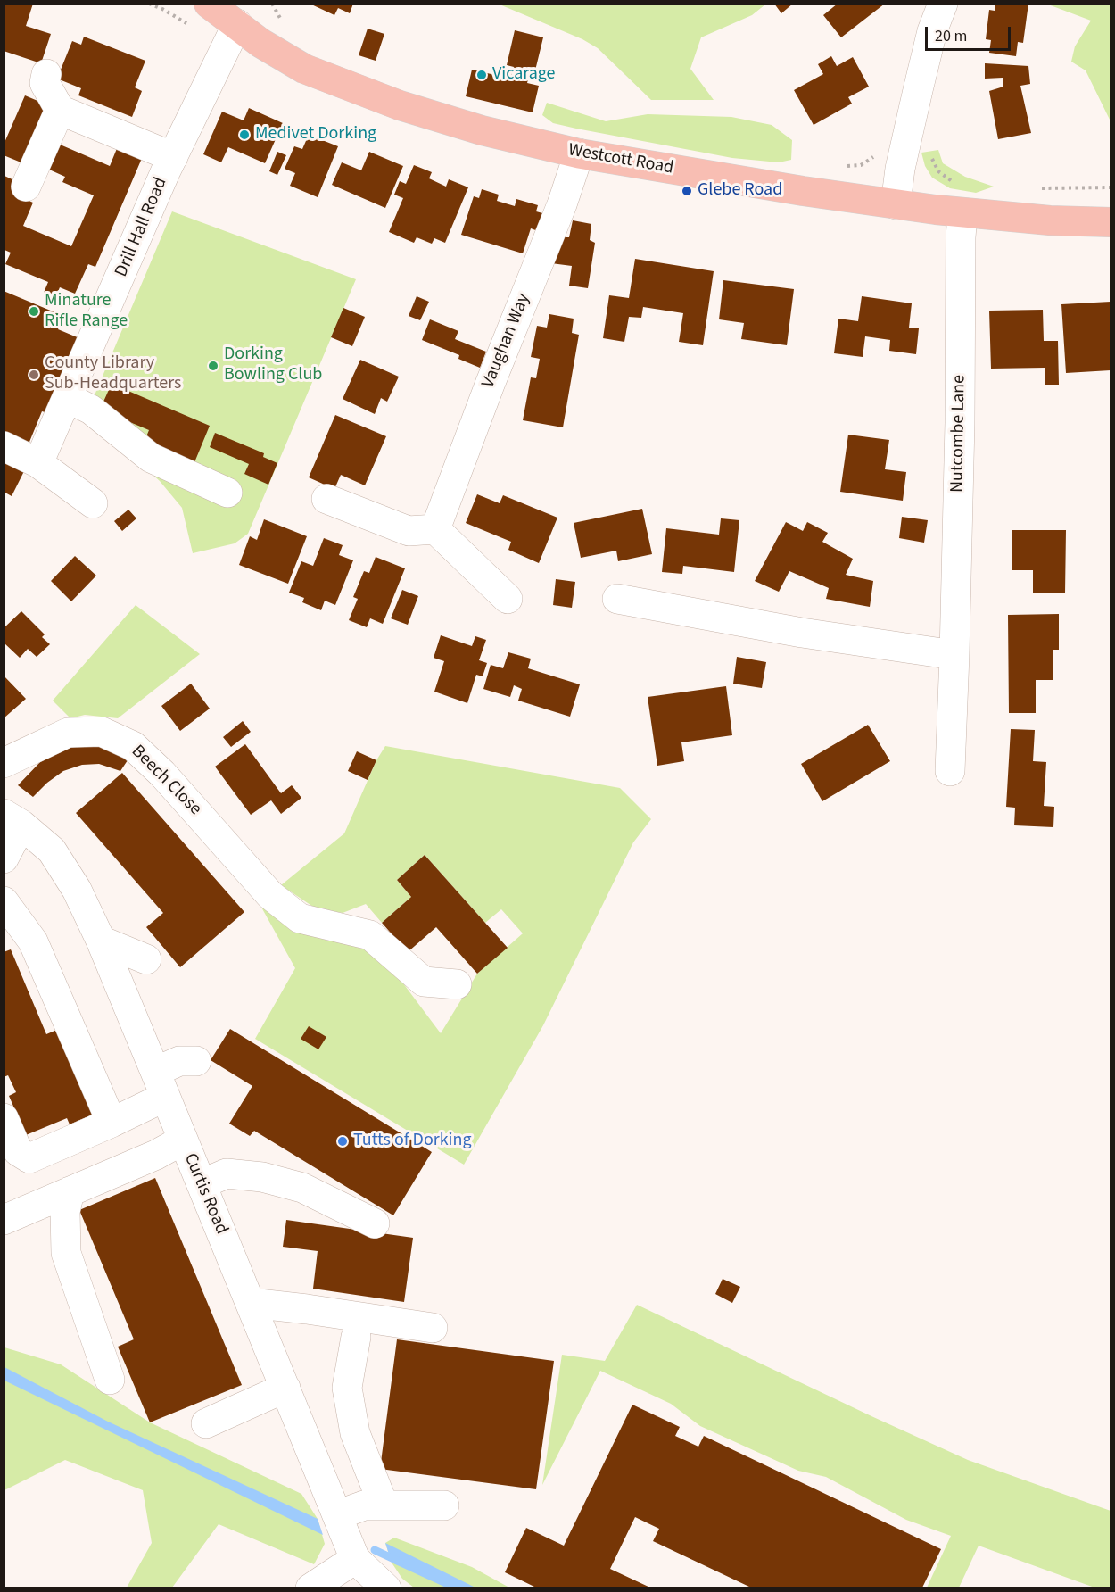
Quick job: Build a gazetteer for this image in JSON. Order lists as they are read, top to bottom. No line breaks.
{"streets":{"main road":["Westcott Road"],"street":["Drill Hall Road","Vaughan Way","Nutcombe Lane","Beech Close","Curtis Road"]},"crossings":[["Westcott Road","Drill Hall Road"],["Westcott Road","Vaughan Way"],["Westcott Road","Nutcombe Lane"]],"places":["Vicarage","Medivet Dorking","Glebe Road","Minature Rifle Range","Dorking Bowling Club","County Library Sub-Headquarters","Tutts of Dorking"],"scale_bar":"20 m"}
